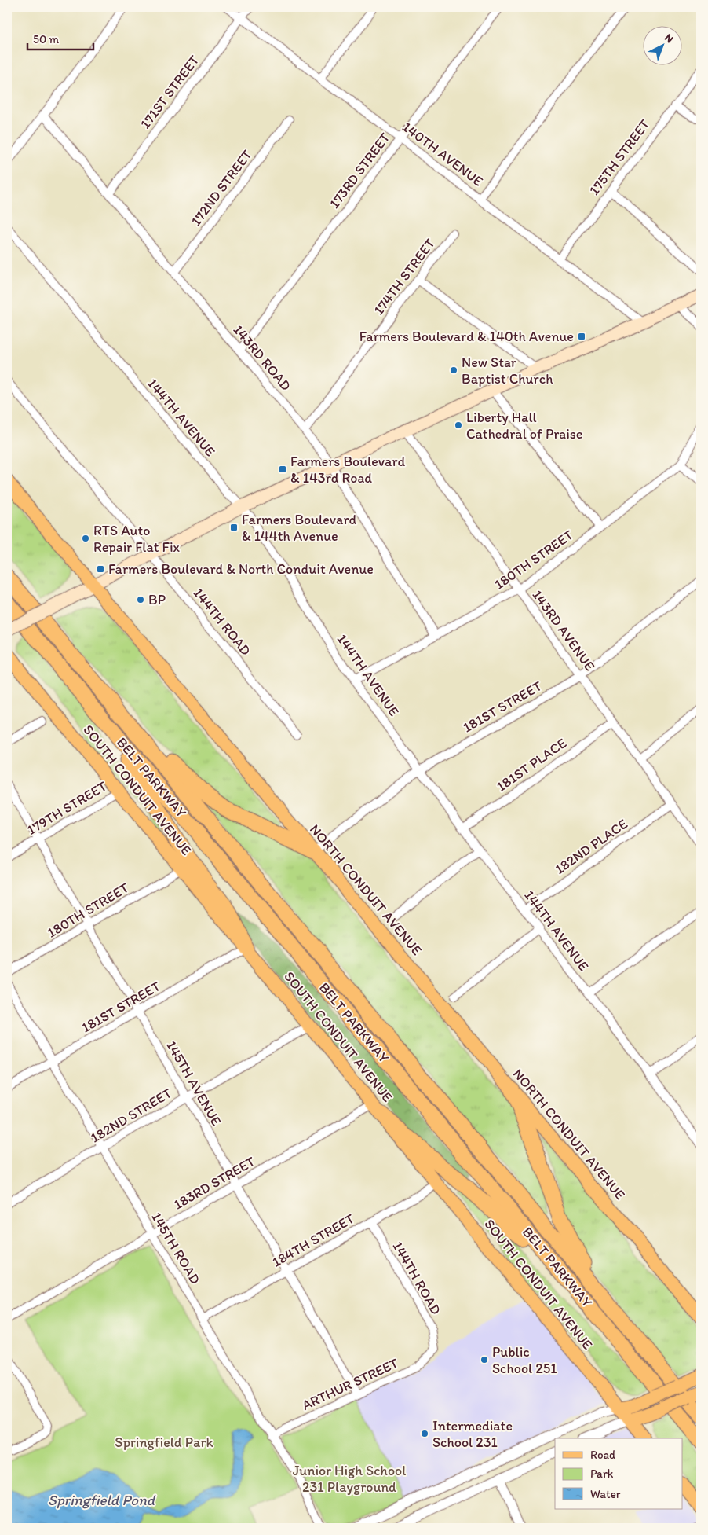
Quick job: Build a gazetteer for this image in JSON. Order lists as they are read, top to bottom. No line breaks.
{"streets":{"highway":["BELT PARKWAY"],"main road":["SOUTH CONDUIT AVENUE","NORTH CONDUIT AVENUE"],"street":["171ST STREET","140TH AVENUE","175TH STREET","173RD STREET","172ND STREET","174TH STREET","143RD ROAD","144TH AVENUE","180TH STREET","144TH ROAD","143RD AVENUE","181ST STREET","181ST PLACE","179TH STREET","182ND PLACE","145TH AVENUE","182ND STREET","183RD STREET","184TH STREET","145TH ROAD","ARTHUR STREET"]},"crossings":[["171ST STREET","140TH AVENUE"],["171ST STREET","143RD ROAD"],["140TH AVENUE","175TH STREET"],["140TH AVENUE","173RD STREET"],["173RD STREET","143RD ROAD"],["172ND STREET","143RD ROAD"],["174TH STREET","143RD ROAD"],["143RD ROAD","180TH STREET"],["144TH AVENUE","180TH STREET"],["144TH AVENUE","181ST STREET"],["144TH AVENUE","181ST PLACE"],["144TH AVENUE","182ND PLACE"],["180TH STREET","143RD AVENUE"],["180TH STREET","SOUTH CONDUIT AVENUE"],["180TH STREET","145TH AVENUE"],["144TH ROAD","184TH STREET"],["144TH ROAD","ARTHUR STREET"],["143RD AVENUE","181ST STREET"],["143RD AVENUE","181ST PLACE"],["143RD AVENUE","182ND PLACE"],["181ST STREET","SOUTH CONDUIT AVENUE"],["181ST STREET","NORTH CONDUIT AVENUE"],["181ST STREET","145TH AVENUE"],["181ST STREET","145TH ROAD"],["SOUTH CONDUIT AVENUE","179TH STREET"],["SOUTH CONDUIT AVENUE","182ND STREET"],["SOUTH CONDUIT AVENUE","183RD STREET"],["SOUTH CONDUIT AVENUE","184TH STREET"],["179TH STREET","145TH AVENUE"],["145TH AVENUE","182ND STREET"],["145TH AVENUE","183RD STREET"],["145TH AVENUE","184TH STREET"],["145TH AVENUE","ARTHUR STREET"],["182ND STREET","145TH ROAD"],["183RD STREET","145TH ROAD"],["184TH STREET","145TH ROAD"],["145TH ROAD","ARTHUR STREET"]],"water":["Springfield Pond"],"parks":["Springfield Park","Junior High School 231 Playground"],"places":{"transit":["Farmers Boulevard & 140th Avenue","Farmers Boulevard & 143rd Road","Farmers Boulevard & 144th Avenue","Farmers Boulevard & North Conduit Avenue"],"other":["New Star Baptist Church","Liberty Hall Cathedral of Praise","RTS Auto Repair Flat Fix","BP","Public School 251","Intermediate School 231"]},"legend":["Road","Park","Water"],"scale_bar":"50 m","north":"top right"}
